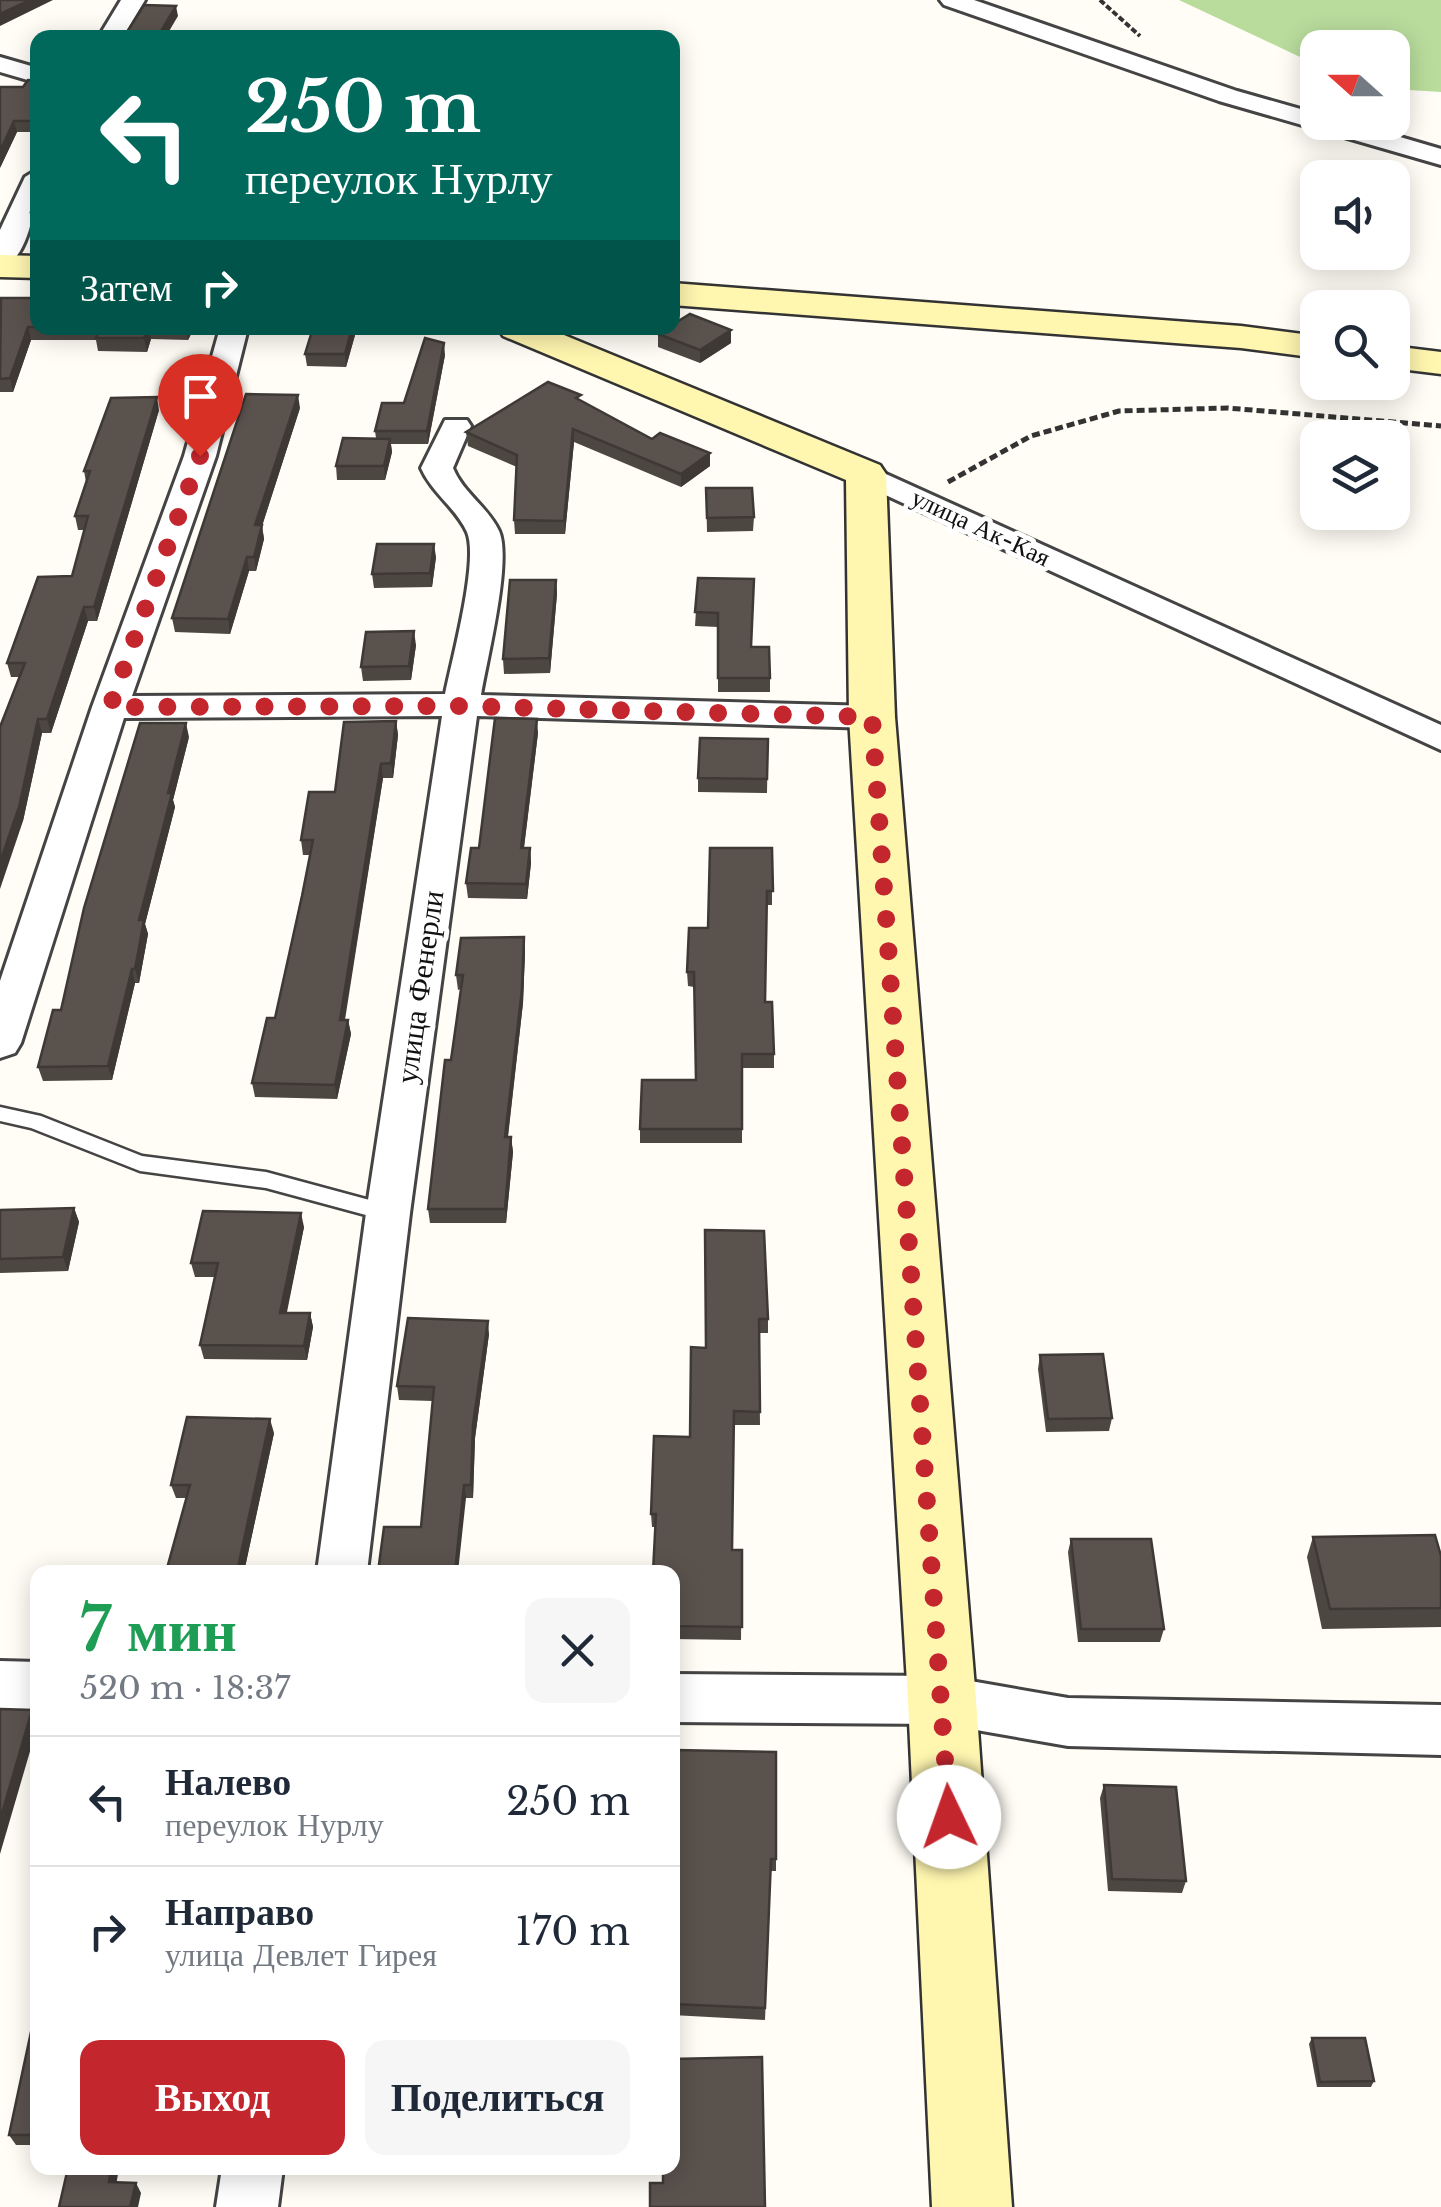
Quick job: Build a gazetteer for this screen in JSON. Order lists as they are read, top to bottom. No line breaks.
{"streets":{"street":["улица Ак-Кая","улица Фенерли"]},"north":"left","page":{"turn":["250 m","переулок Нурлу"],"then":"Затем","heading":["7 мин","520 m · 18:37"],"list":[{"name":"Налево","note":"переулок Нурлу","value":"250 m"},{"name":"Направо","note":"улица Девлет Гирея","value":"170 m"}],"buttons":["Выход","Поделиться"]}}
